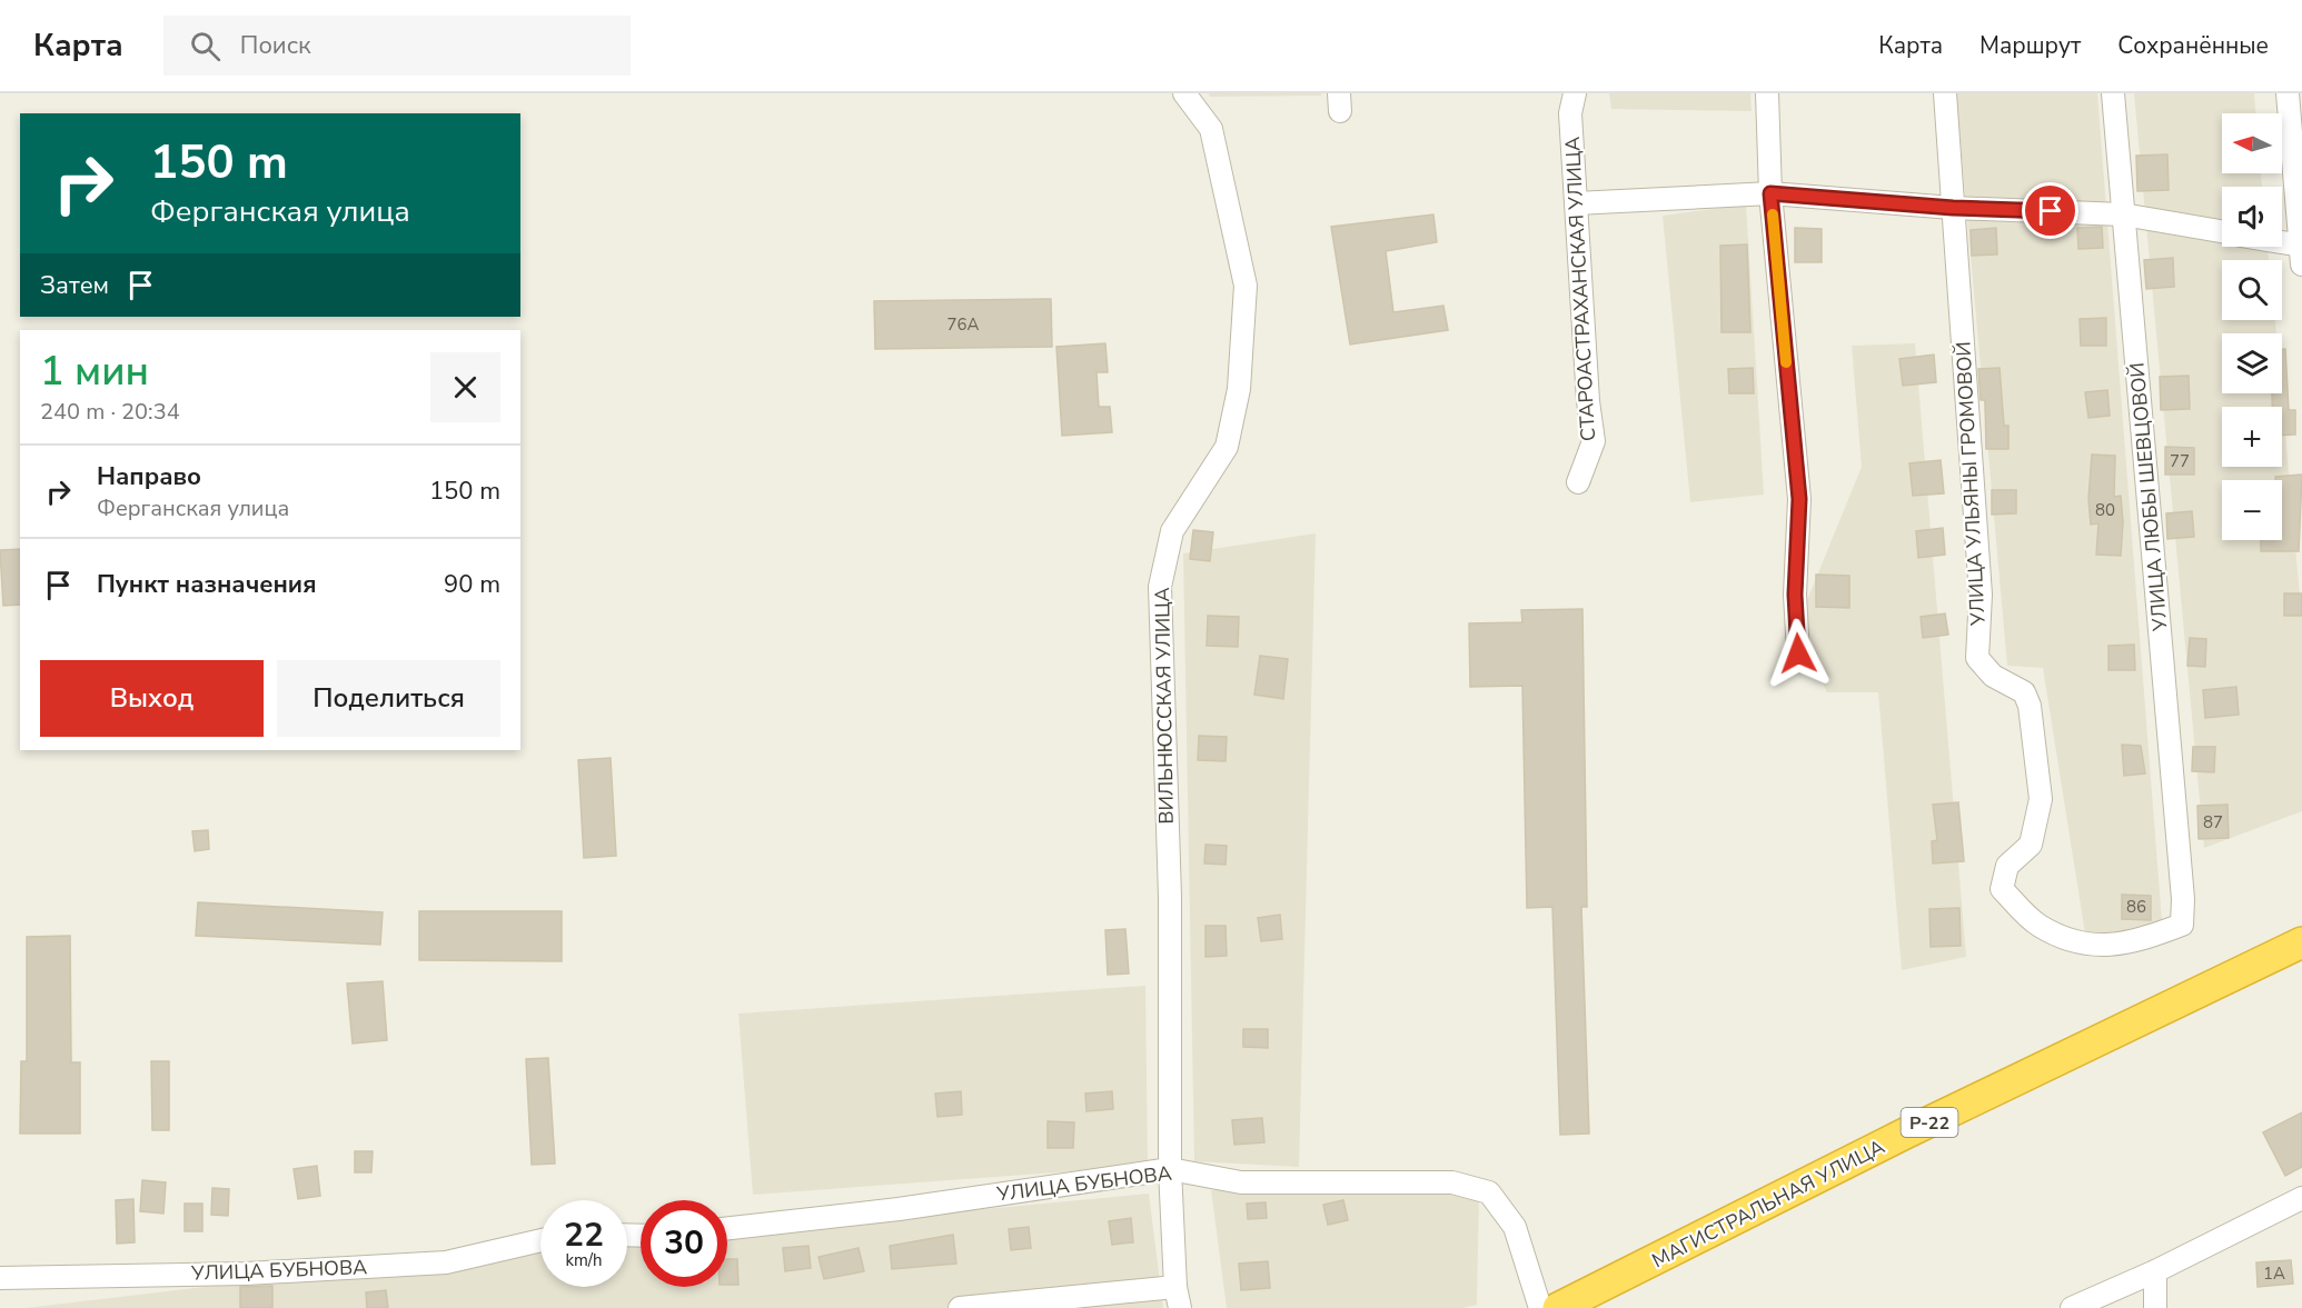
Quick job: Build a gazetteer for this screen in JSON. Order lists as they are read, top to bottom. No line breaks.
{"streets":{"highway":["Р-22","МАГИСТРАЛЬНАЯ УЛИЦА"],"street":["СТАРОАСТРАХАНСКАЯ УЛИЦА","УЛИЦА УЛЬЯНЫ ГРОМОВОЙ","УЛИЦА ЛЮБЫ ШЕВЦОВОЙ","ВИЛЬНЮССКАЯ УЛИЦА","УЛИЦА БУБНОВА"]},"crossings":[["УЛИЦА УЛЬЯНЫ ГРОМОВОЙ","УЛИЦА ЛЮБЫ ШЕВЦОВОЙ"],["ВИЛЬНЮССКАЯ УЛИЦА","УЛИЦА БУБНОВА"]],"house_numbers":["76А","77","80","87","86","1А"],"north":"left","page":{"header":"Карта","search":"Поиск","nav":["Карта","Маршрут","Сохранённые"],"map_buttons":["+","−"],"turn":["150 m","Ферганская улица"],"then":"Затем","heading":["1 мин","240 m · 20:34"],"list":[{"name":"Направо","note":"Ферганская улица","value":"150 m"},{"name":"Пункт назначения","value":"90 m"}],"buttons":["Выход","Поделиться"],"speed":"22 km/h","limit":"30"}}
